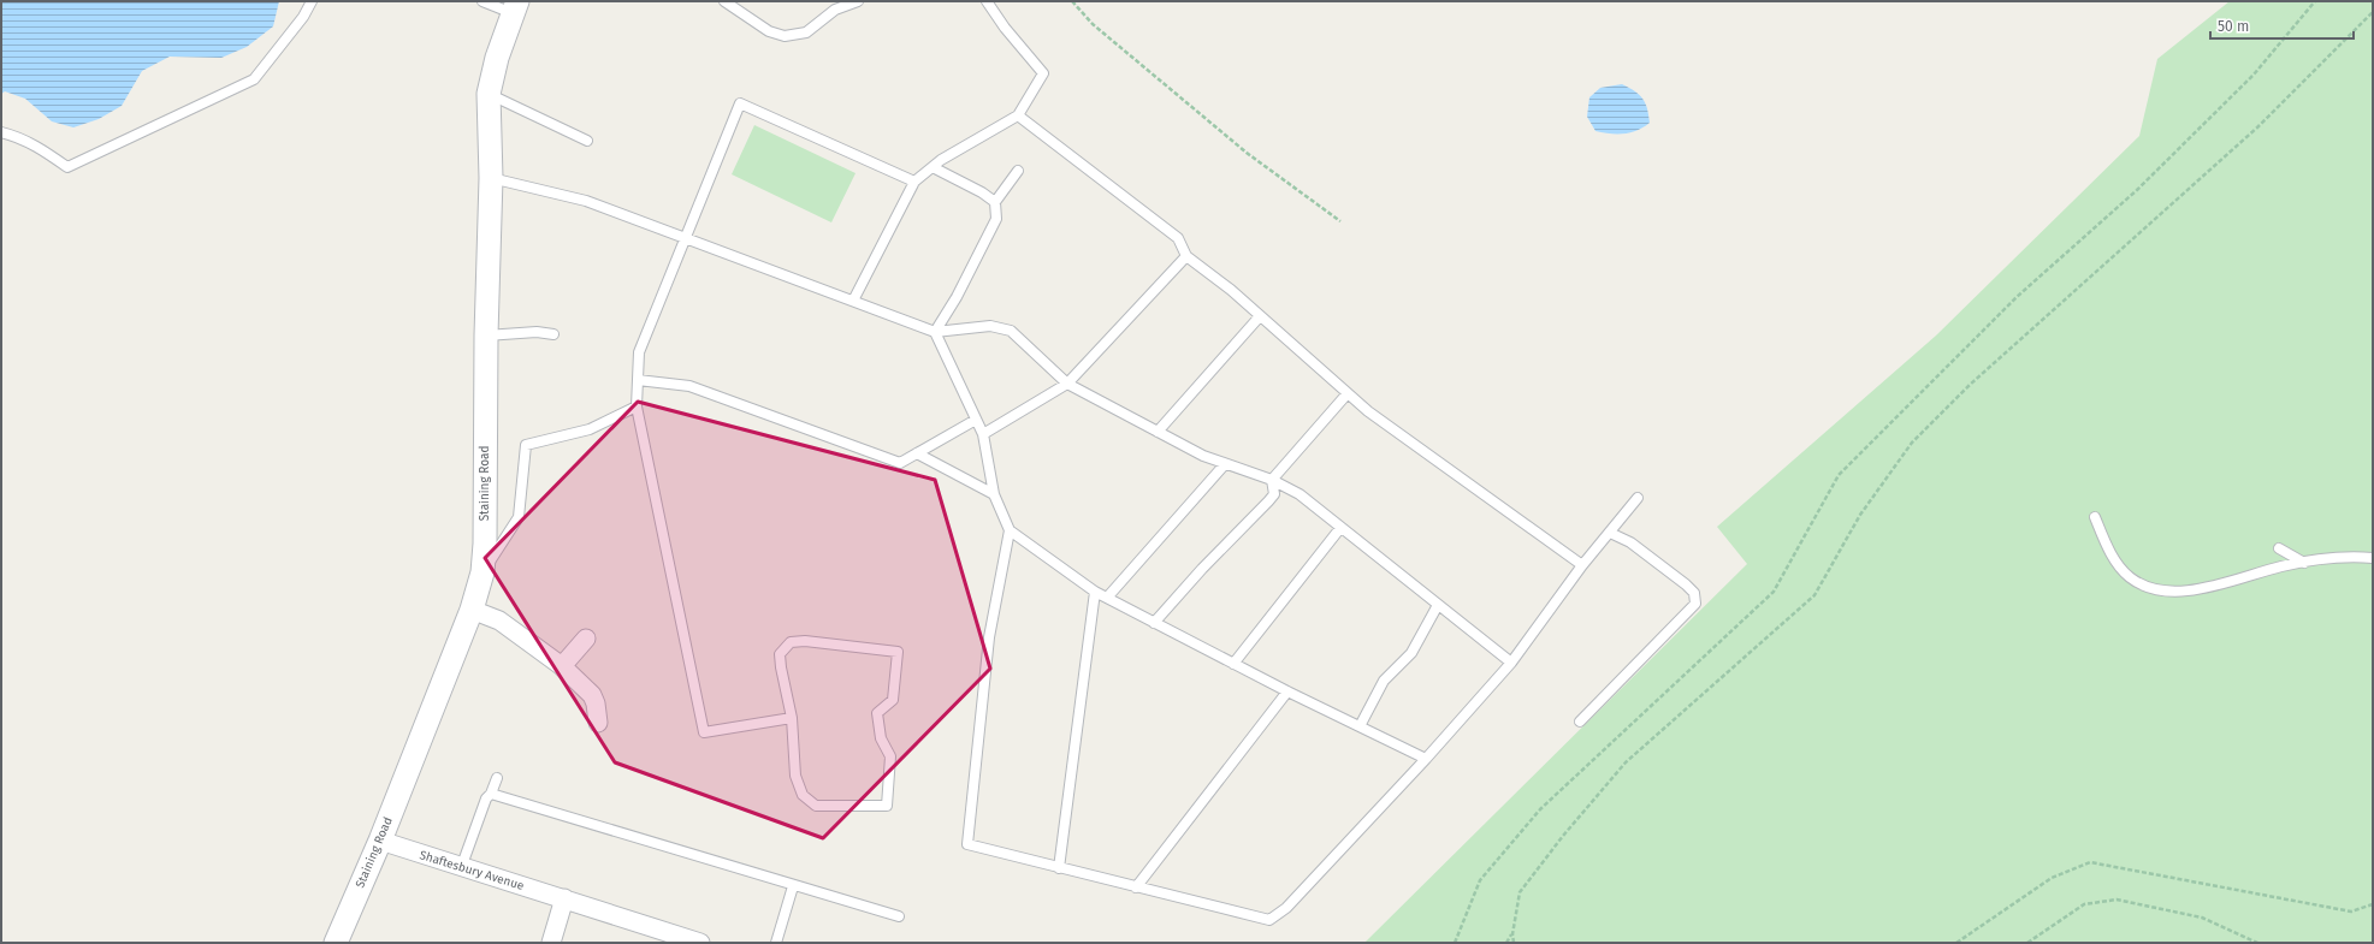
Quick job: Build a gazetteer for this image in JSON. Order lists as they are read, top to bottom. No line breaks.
{"streets":{"street":["Staining Road","Shaftesbury Avenue"]},"crossings":[["Staining Road","Shaftesbury Avenue"]],"scale_bar":"50 m"}
